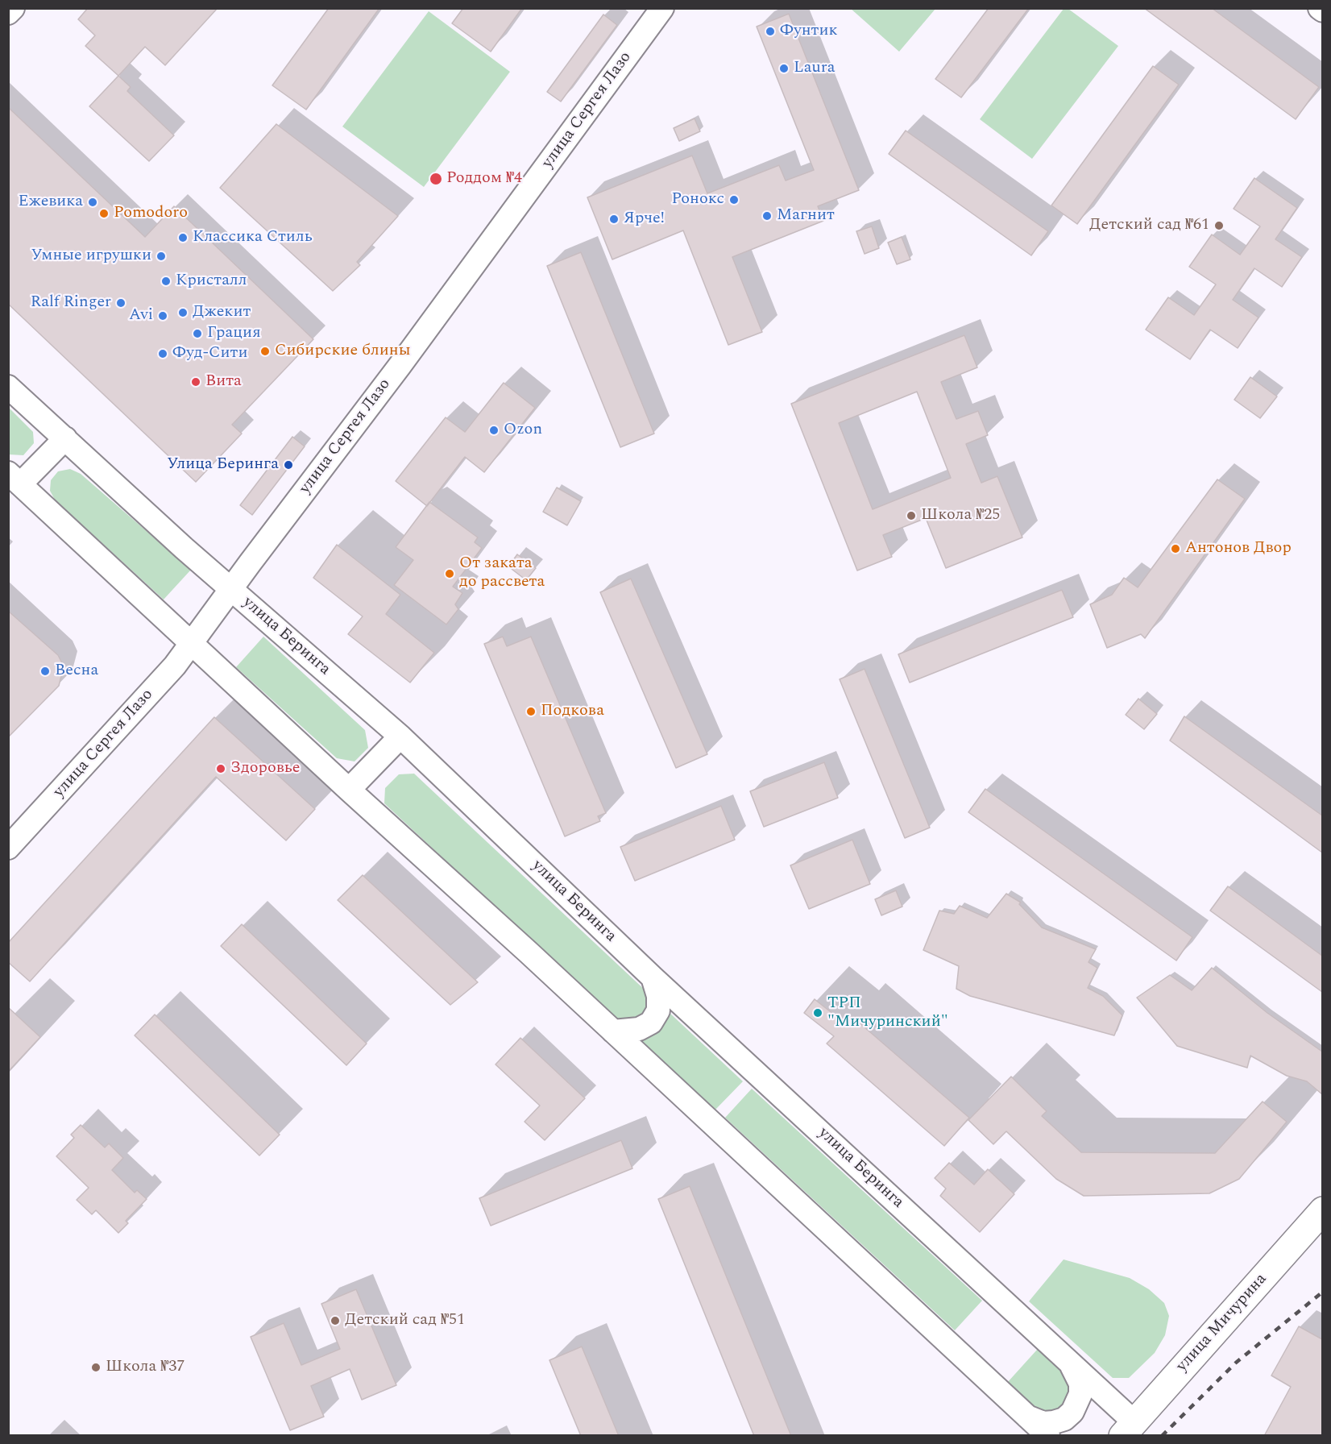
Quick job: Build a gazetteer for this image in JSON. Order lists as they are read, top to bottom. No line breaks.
{"streets":{"main road":["улица Мичурина"],"street":["улица Сергея Лазо","улица Беринга"]},"crossings":[["улица Сергея Лазо","улица Беринга"],["улица Беринга","улица Мичурина"]],"places":["Фунтик","Laura","Роддом №4","Ронокс","Ежевика","Pomodoro","Магнит","Ярче!","Детский сад №61","Классика Стиль","Умные игрушки","Кристалл","Ralf Ringer","Джекит","Avi","Грация","Сибирские блины","Фуд-Сити","Вита","Ozon","Улица Беринга","Школа №25","Антонов Двор","От заката до рассвета","Весна","Подкова","Здоровье","ТРП \"Мичуринский\"","Детский сад №51","Школа №37"]}
